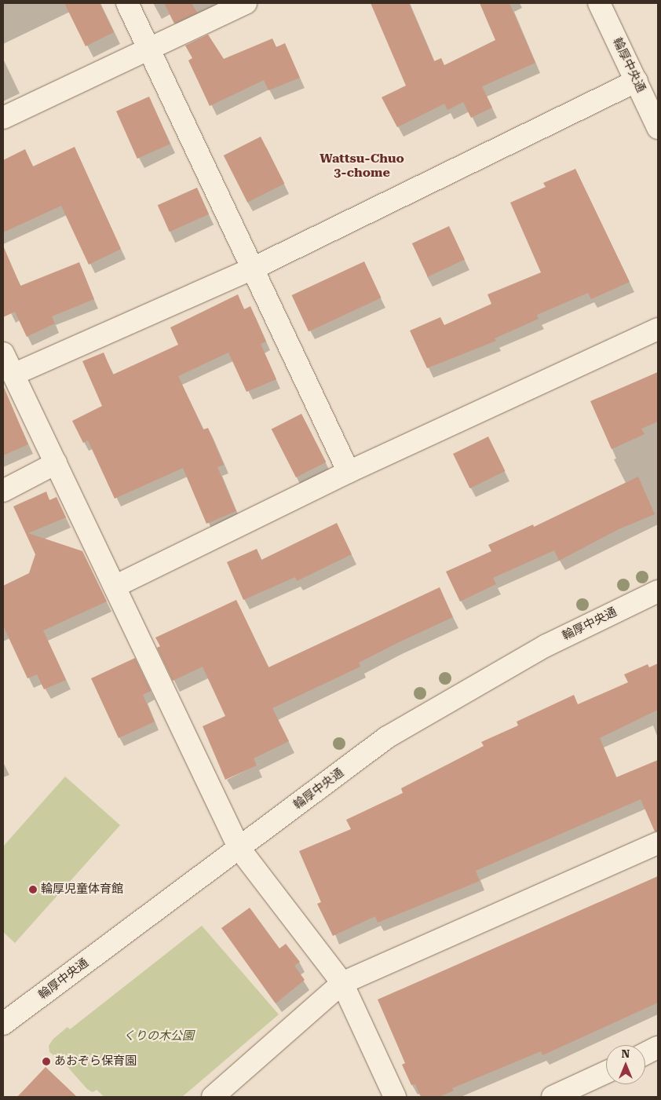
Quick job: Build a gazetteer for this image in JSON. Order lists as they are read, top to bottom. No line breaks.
{"streets":{"street":["輪厚中央通"]},"districts":["Wattsu-Chuo 3-chome"],"parks":["くりの木公園"],"places":["輪厚児童体育館","あおぞら保育園"],"north":"top"}
